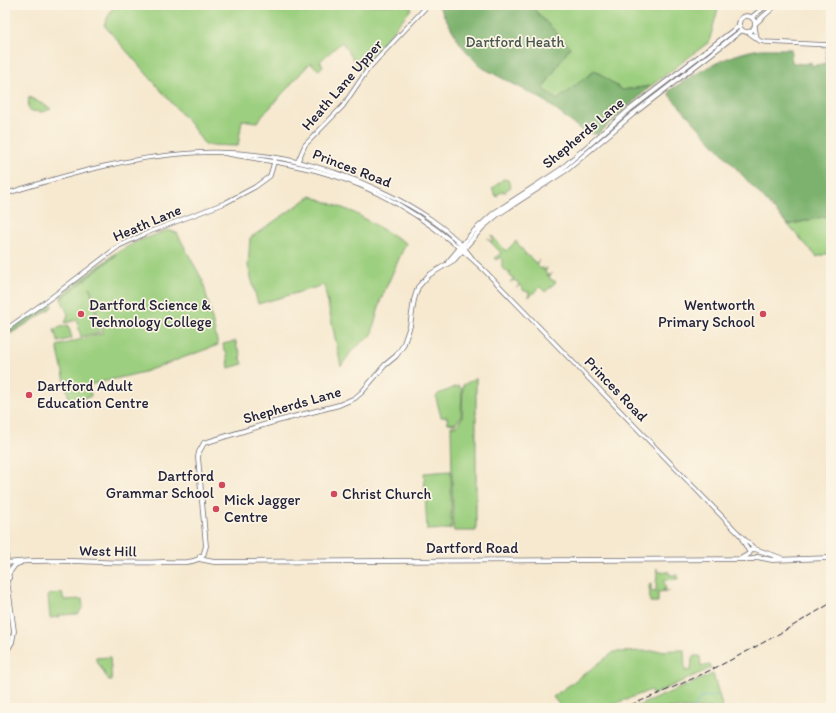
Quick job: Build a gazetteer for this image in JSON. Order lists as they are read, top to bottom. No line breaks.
{"streets":{"main road":["Heath Lane Upper","Shepherds Lane","Princes Road","Heath Lane","Dartford Road","West Hill"]},"crossings":[["Heath Lane Upper","Princes Road"],["Shepherds Lane","Princes Road"],["Shepherds Lane","Dartford Road"],["Shepherds Lane","West Hill"],["Princes Road","Heath Lane"],["Princes Road","Dartford Road"],["Dartford Road","West Hill"]],"parks":["Dartford Heath"],"places":["Dartford Science & Technology College","Wentworth Primary School","Dartford Adult Education Centre","Dartford Grammar School","Christ Church","Mick Jagger Centre"]}
